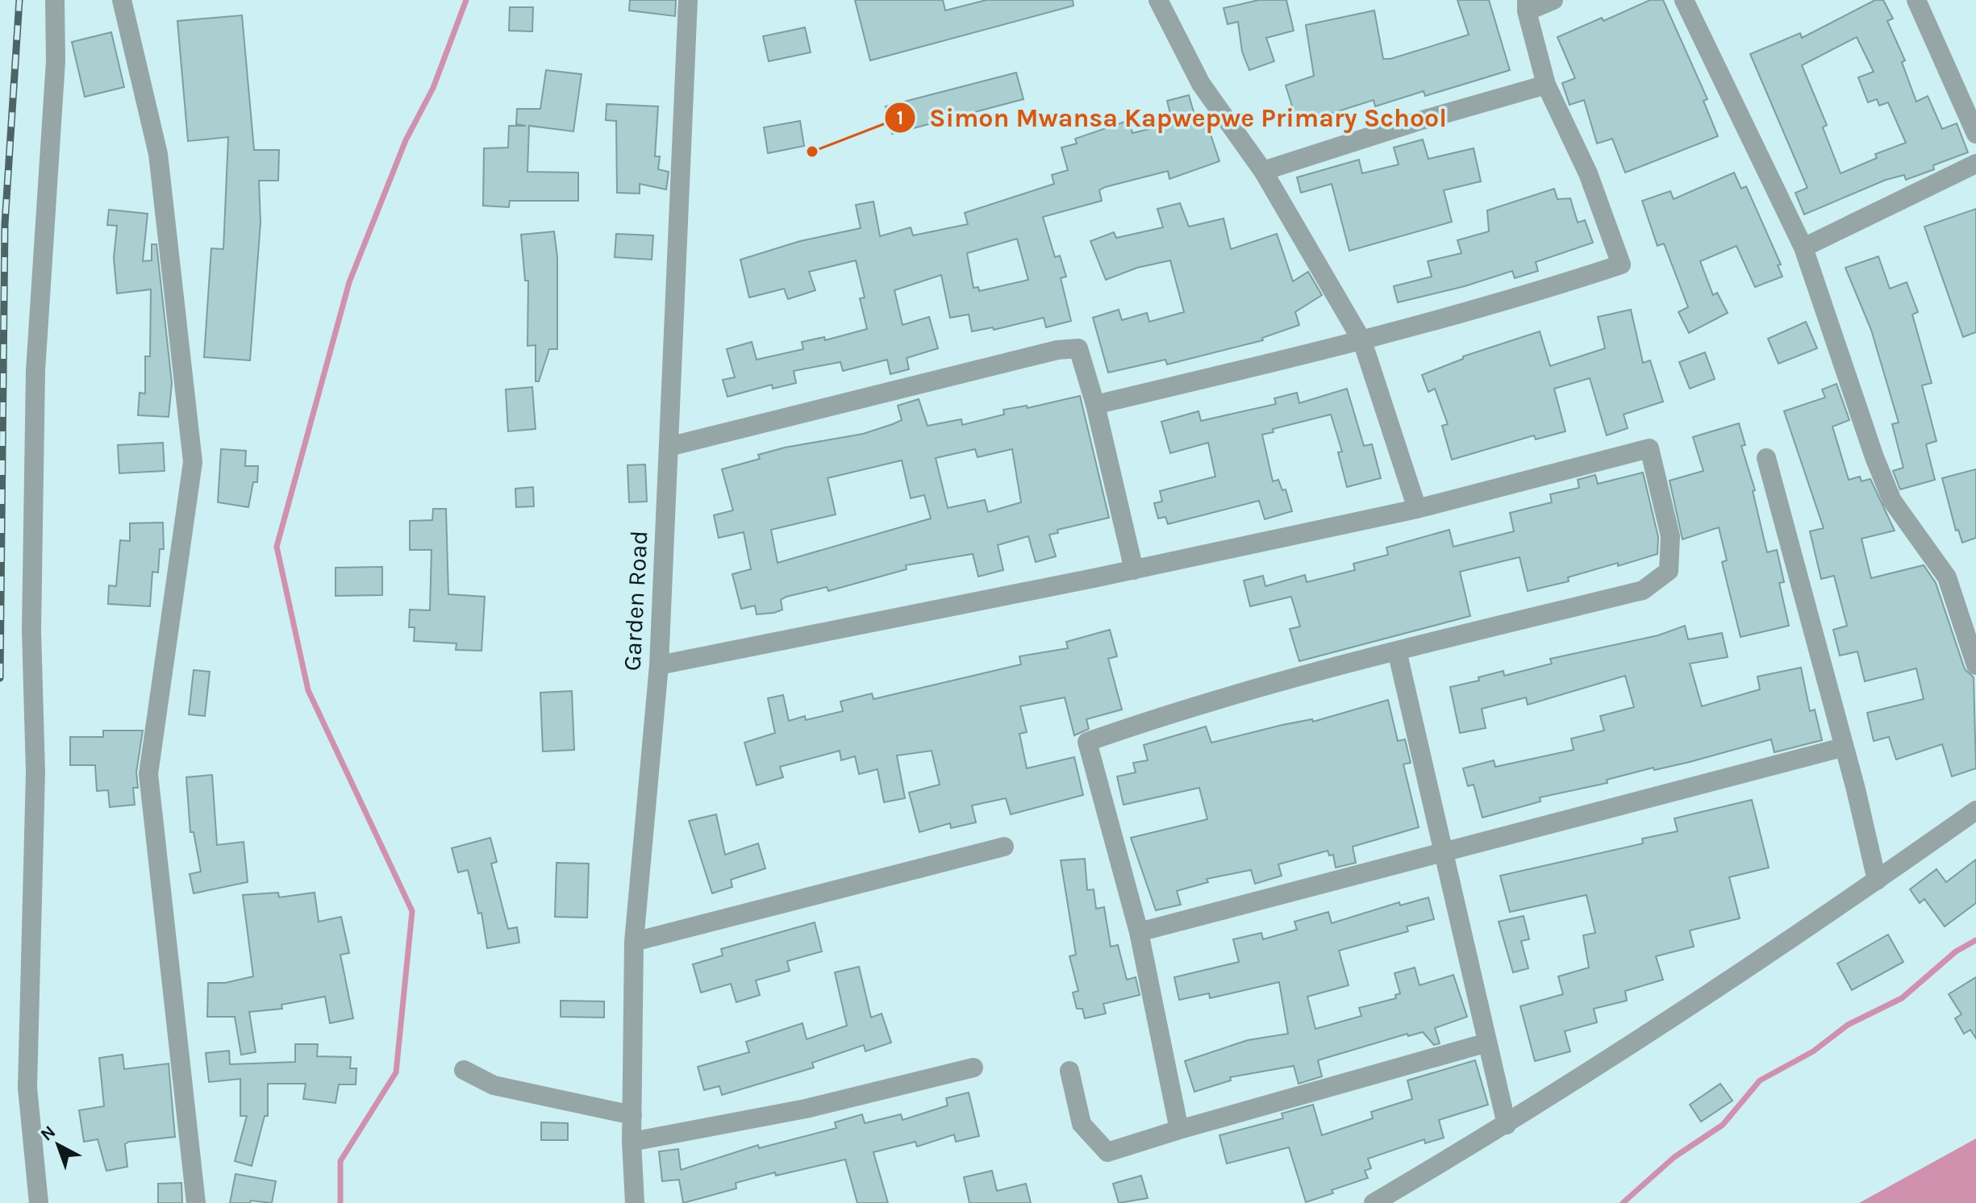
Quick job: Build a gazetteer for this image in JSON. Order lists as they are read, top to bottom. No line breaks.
{"streets":{"street":["Garden Road"]},"places":["Simon Mwansa Kapwepwe Primary School"],"north":"top left"}
